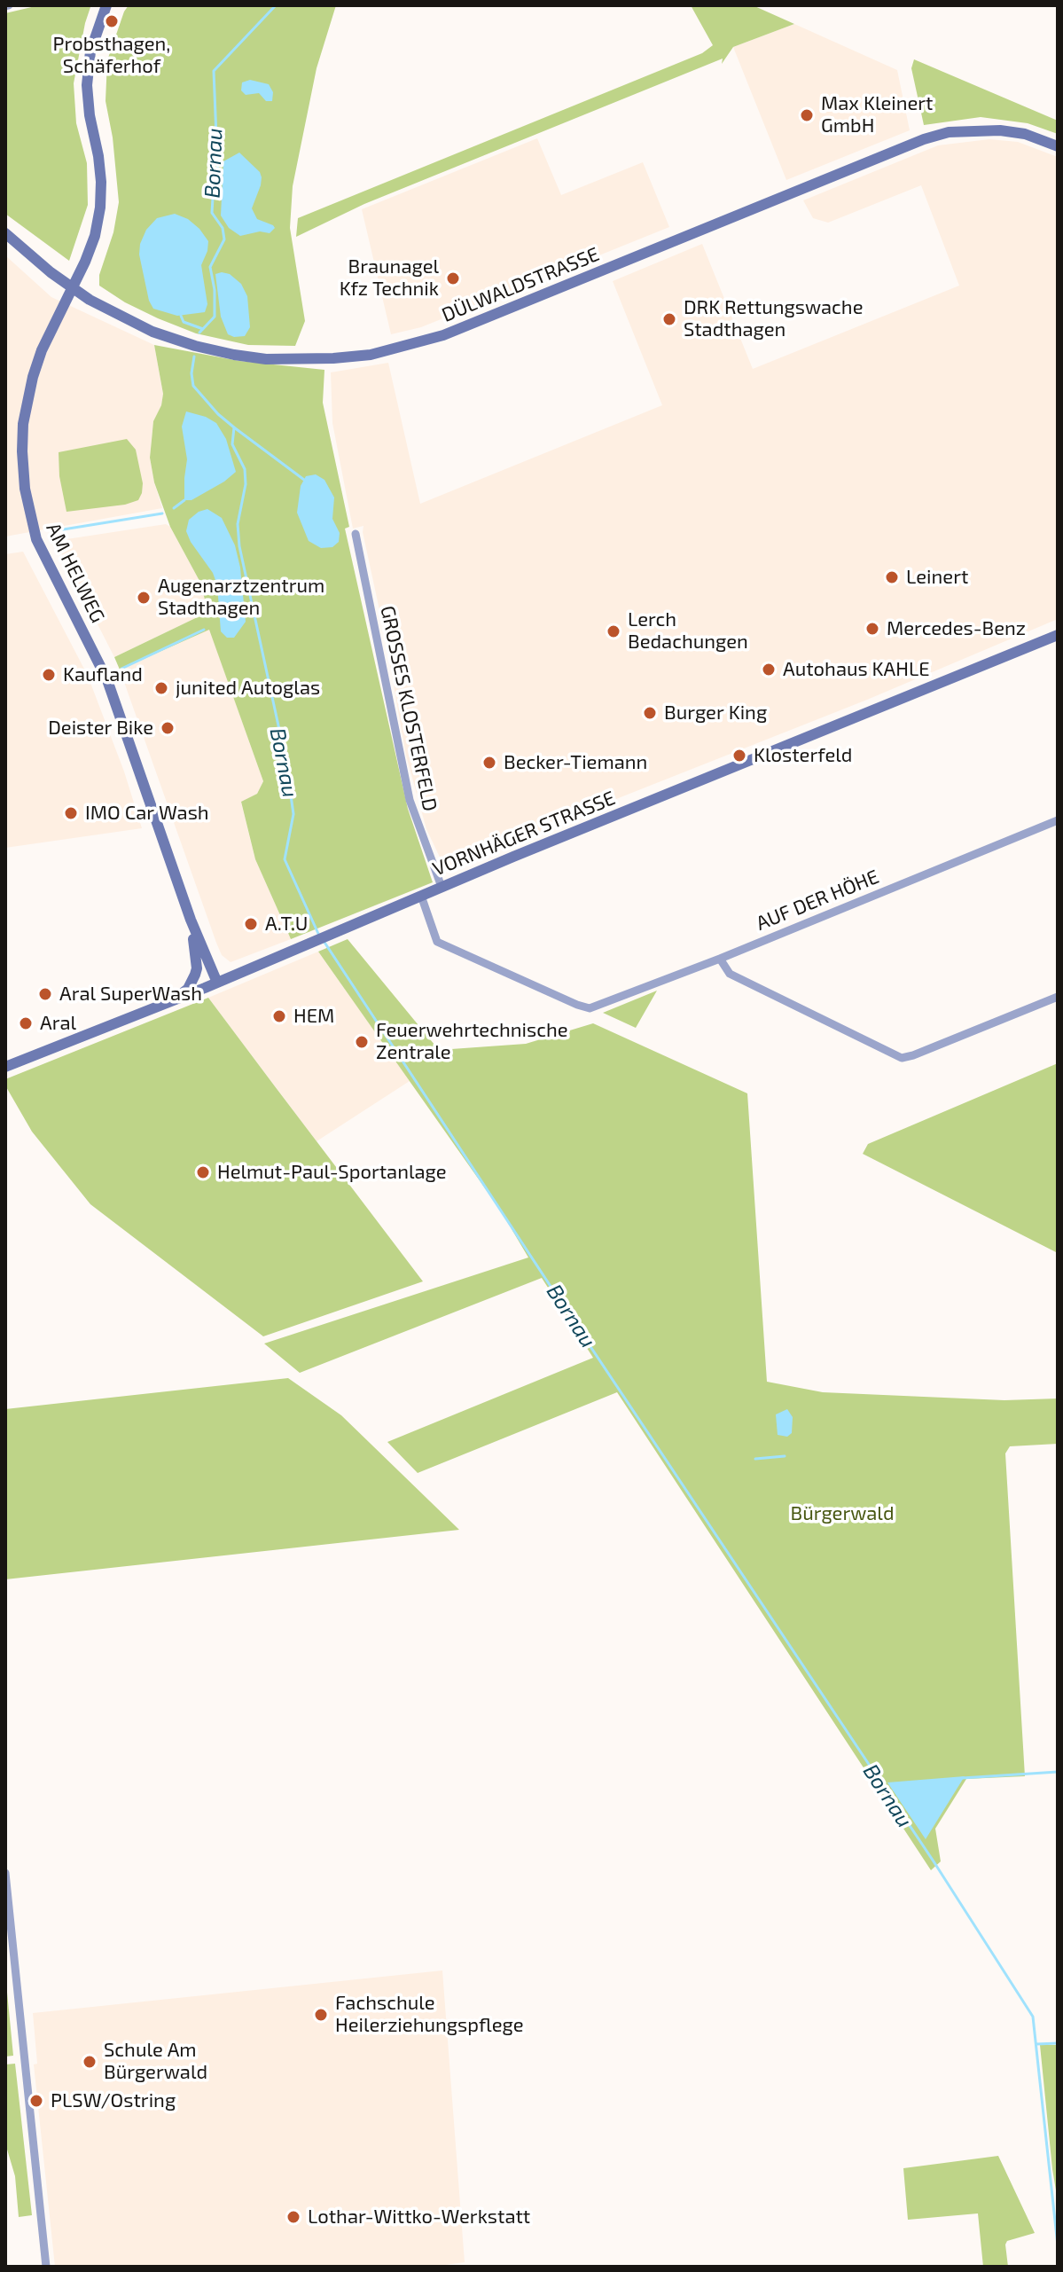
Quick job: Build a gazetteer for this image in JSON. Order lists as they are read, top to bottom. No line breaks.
{"streets":{"main road":["DÜLWALDSTRASSE","AM HELWEG","VORNHÄGER STRASSE"],"street":["GROSSES KLOSTERFELD","AUF DER HÖHE"]},"crossings":[["DÜLWALDSTRASSE","AM HELWEG"],["AM HELWEG","VORNHÄGER STRASSE"],["GROSSES KLOSTERFELD","VORNHÄGER STRASSE"],["VORNHÄGER STRASSE","AUF DER HÖHE"]],"water":["Bornau"],"parks":["Bürgerwald"],"places":["Probsthagen, Schäferhof","Max Kleinert GmbH","Braunagel Kfz Technik","DRK Rettungswache Stadthagen","Leinert","Augenarztzentrum Stadthagen","Mercedes-Benz","Lerch Bedachungen","Autohaus KAHLE","Kaufland","junited Autoglas","Burger King","Deister Bike","Klosterfeld","Becker-Tiemann","IMO Car Wash","A.T.U","Aral SuperWash","HEM","Aral","Feuerwehrtechnische Zentrale","Helmut-Paul-Sportanlage","Fachschule Heilerziehungspflege","Schule Am Bürgerwald","PLSW/Ostring","Lothar-Wittko-Werkstatt"]}
